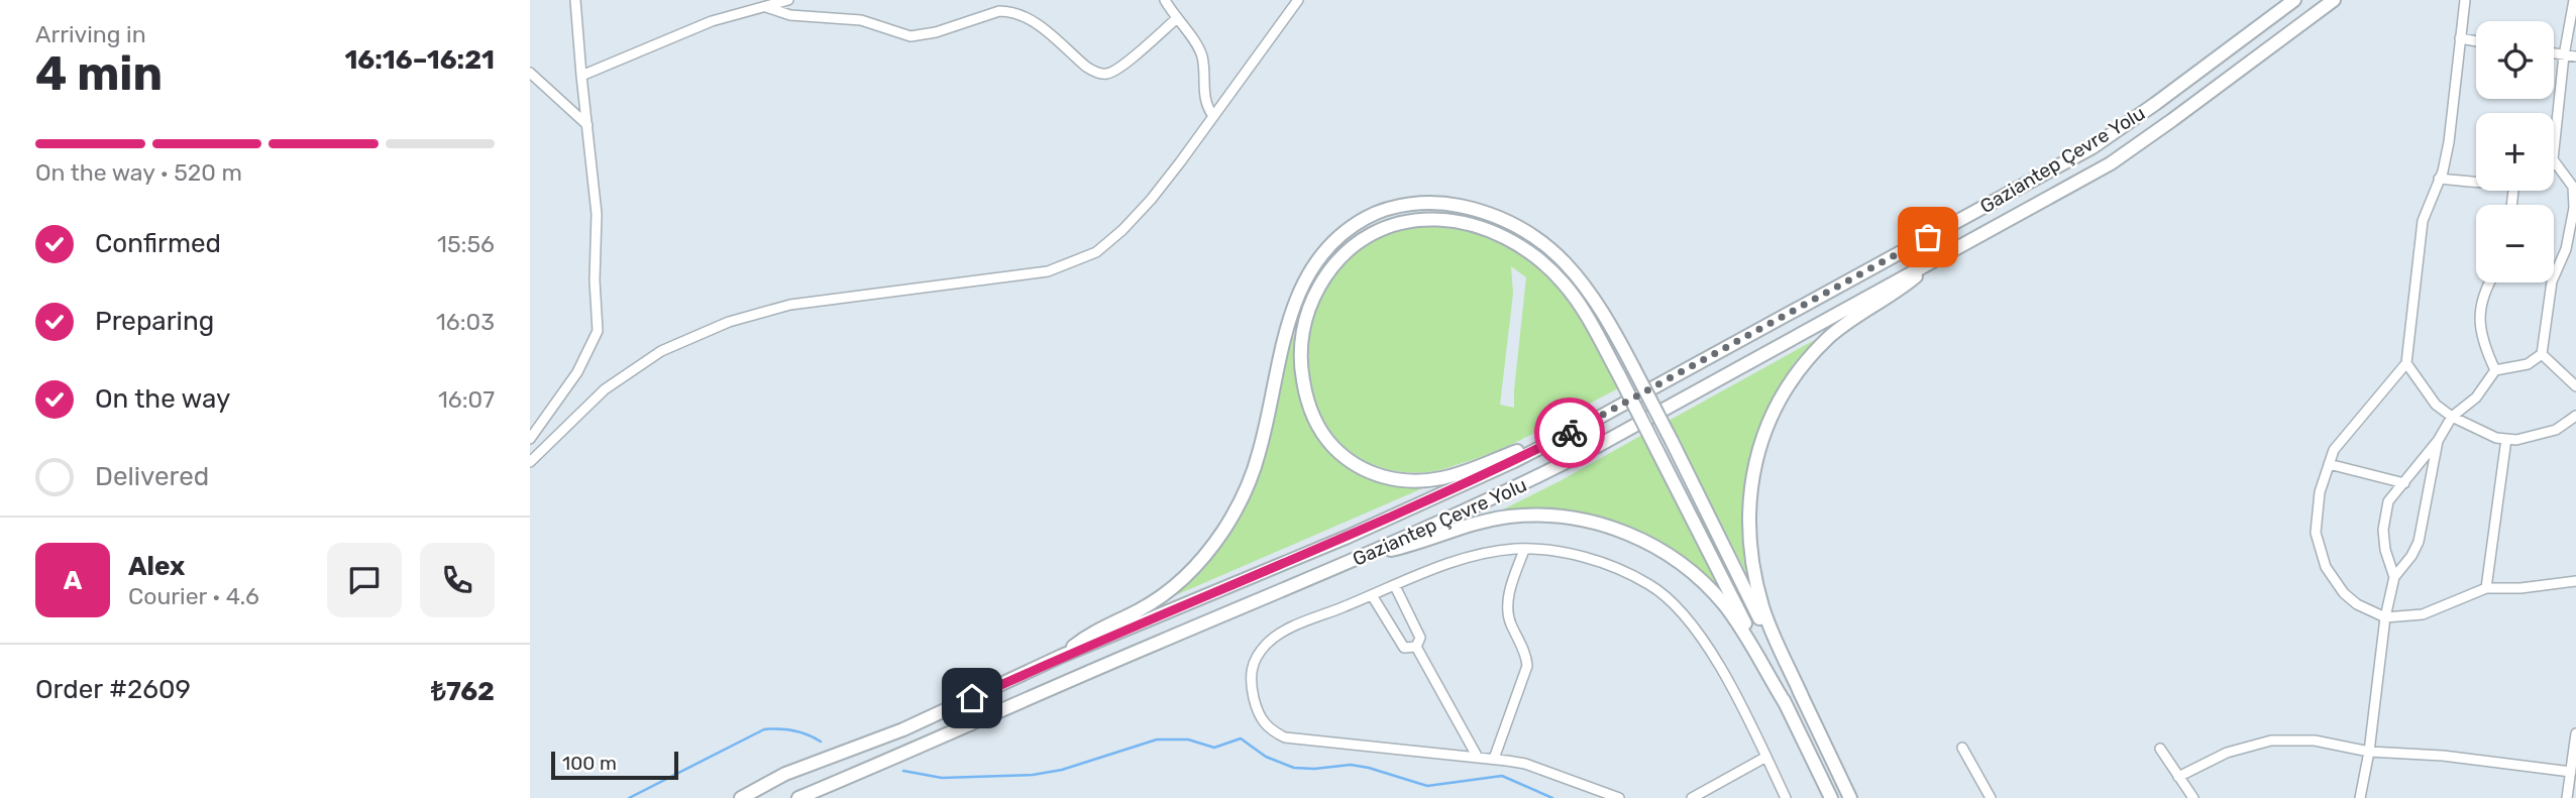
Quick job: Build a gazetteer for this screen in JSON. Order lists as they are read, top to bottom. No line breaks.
{"streets":{"highway":["Gaziantep Çevre Yolu"]},"scale_bar":"100 m","page":{"heading":["4 min","Arriving in","16:16–16:21"],"panel":["Alex","Courier · 4.6","Order #2609","₺762"],"map_buttons":["+","−"],"bar":"On the way · 520 m","list":[["Confirmed","15:56"],["Preparing","16:03"],["On the way","16:07"],"Delivered"],"round":"A","scale":"100 m"}}
